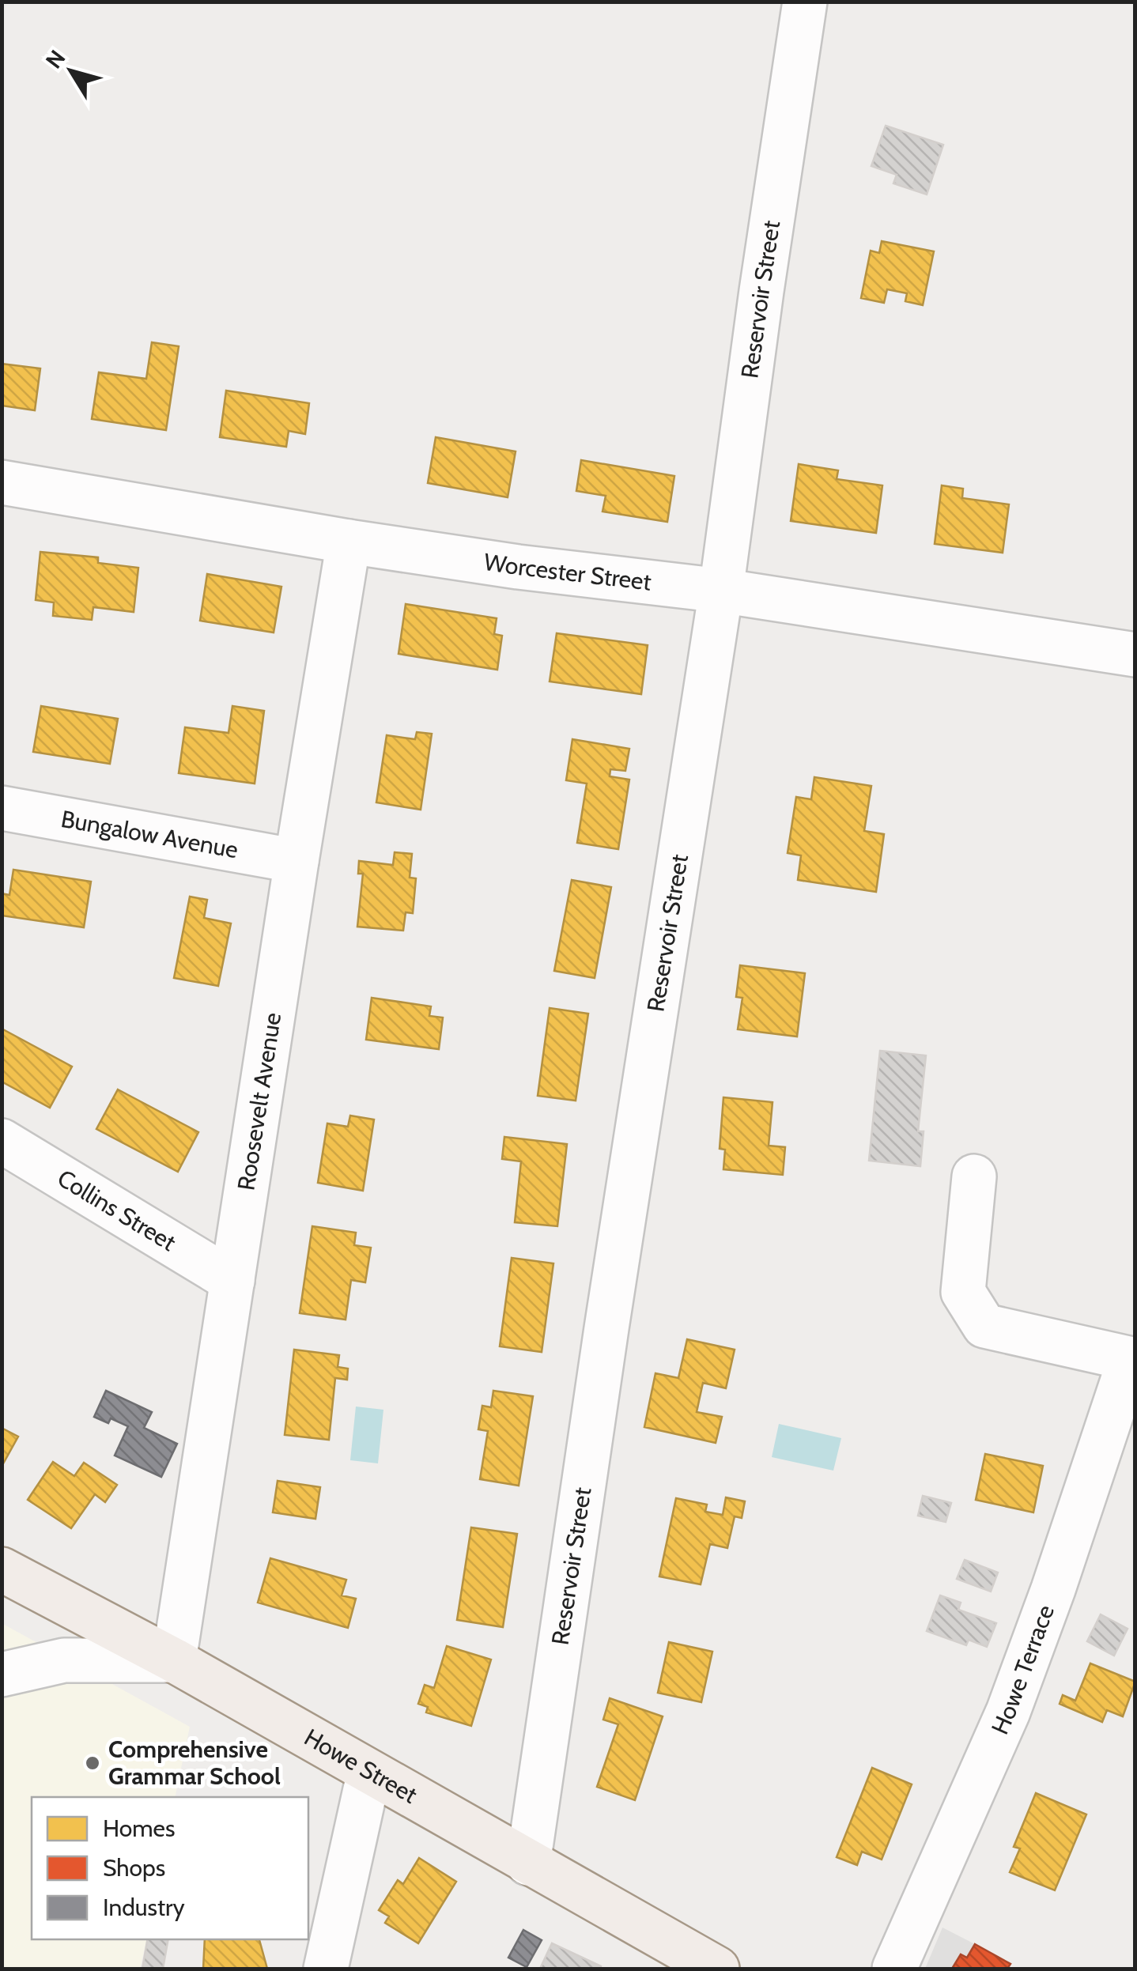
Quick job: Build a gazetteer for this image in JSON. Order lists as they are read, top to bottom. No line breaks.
{"streets":{"main road":["Howe Street"],"street":["Reservoir Street","Worcester Street","Bungalow Avenue","Roosevelt Avenue","Collins Street","Howe Terrace"]},"crossings":[["Reservoir Street","Worcester Street"],["Reservoir Street","Howe Street"],["Worcester Street","Roosevelt Avenue"],["Bungalow Avenue","Roosevelt Avenue"],["Roosevelt Avenue","Collins Street"],["Roosevelt Avenue","Howe Street"]],"places":["Comprehensive Grammar School"],"legend":["Homes","Shops","Industry"],"north":"top left"}
